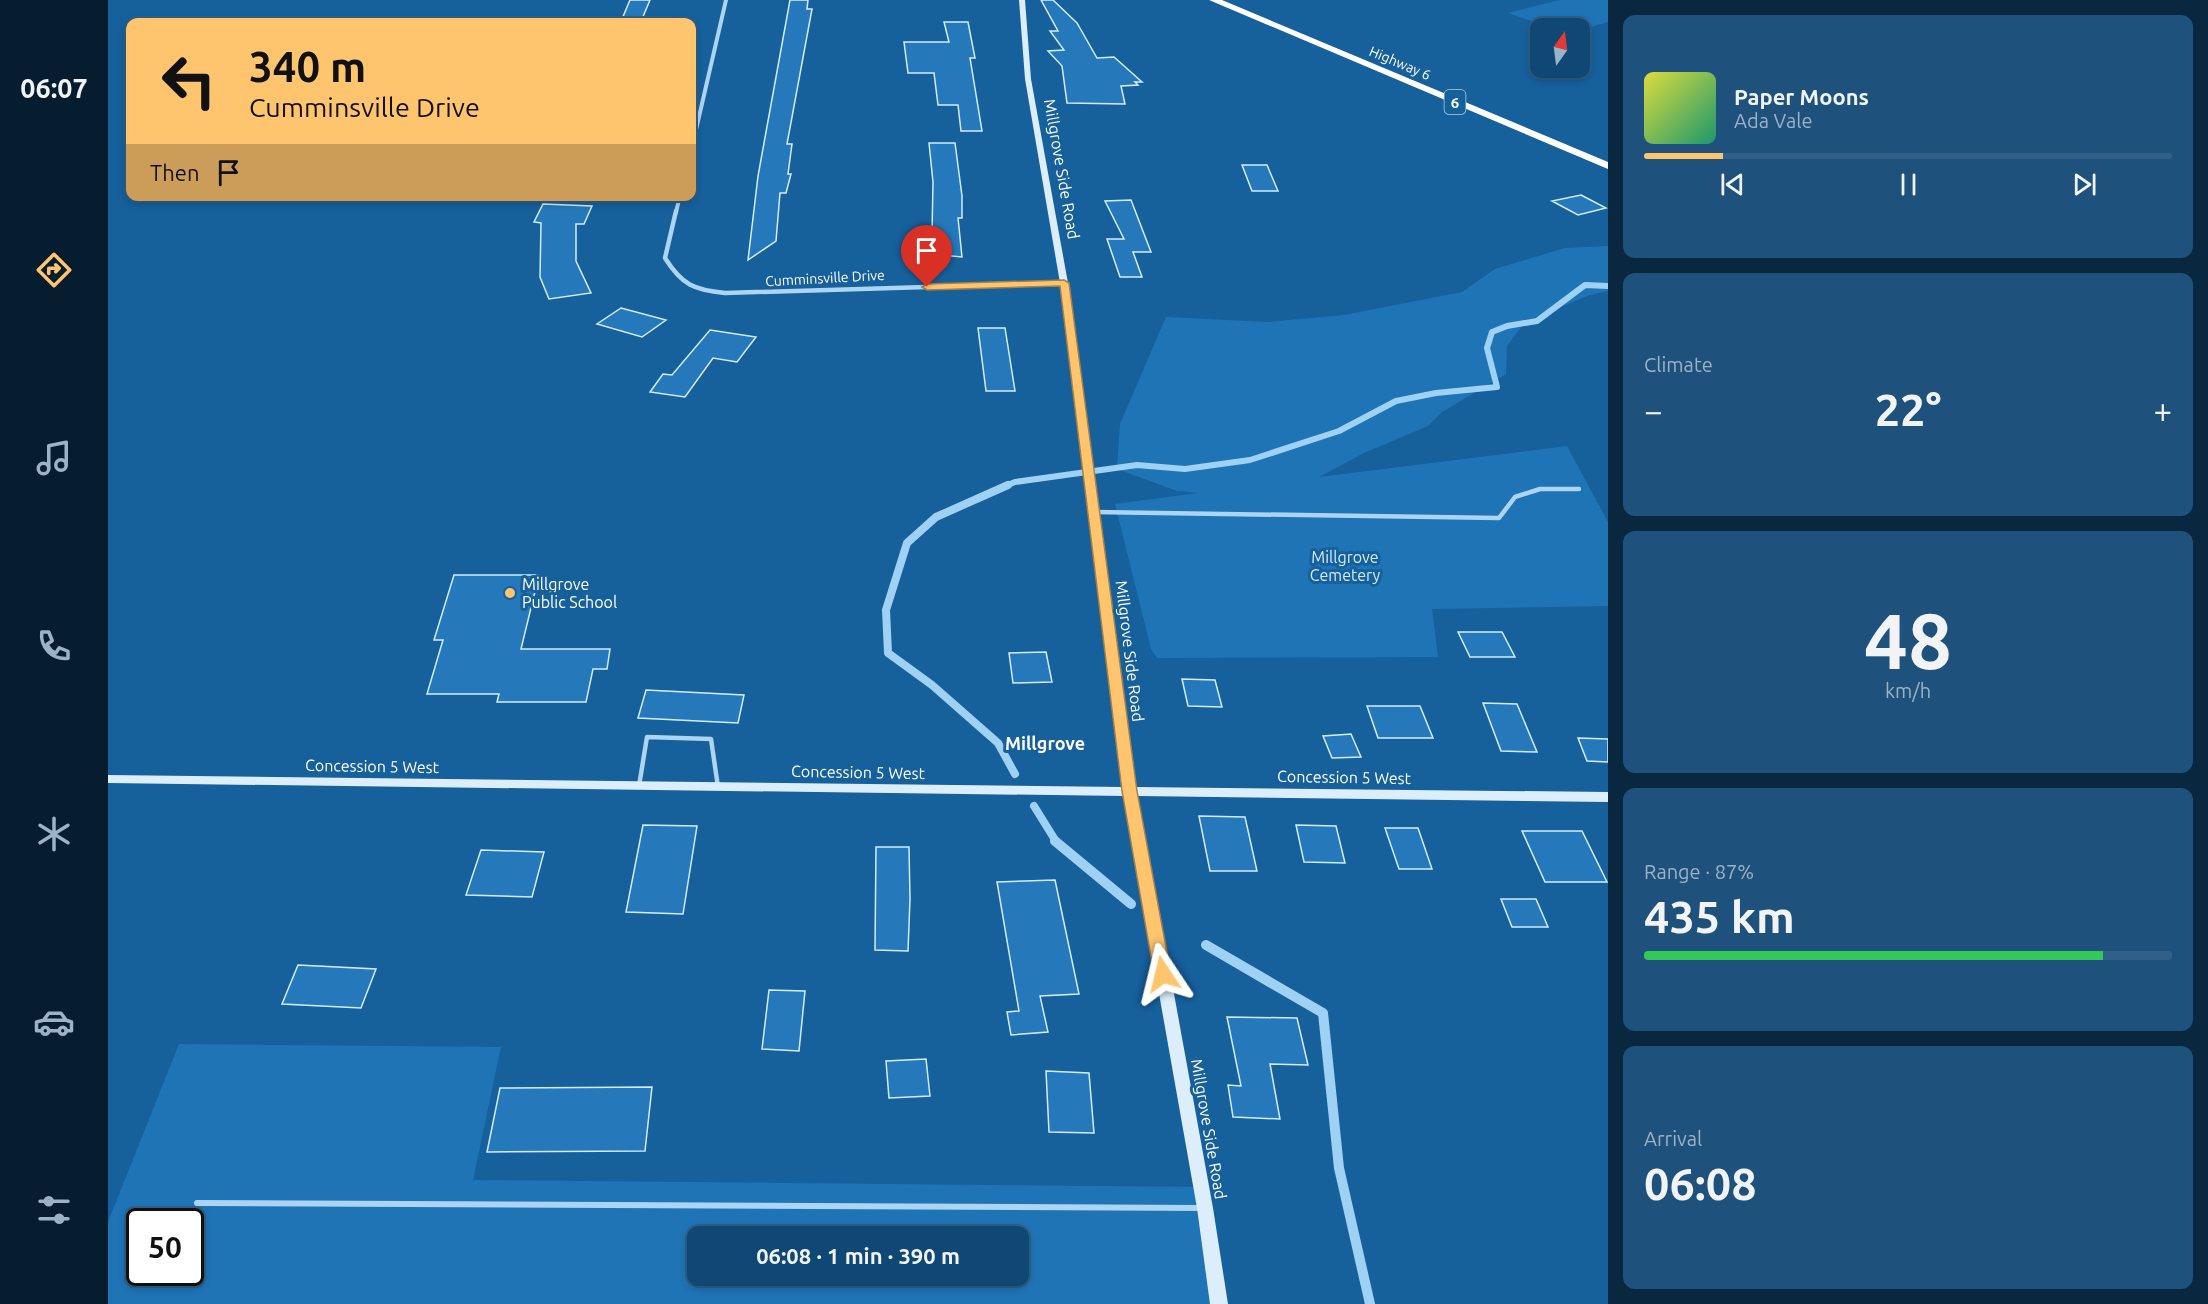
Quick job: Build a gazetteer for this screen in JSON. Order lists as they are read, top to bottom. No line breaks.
{"streets":{"highway":["Highway 6","6"],"main road":["Millgrove Side Road","Concession 5 West"],"street":["Cumminsville Drive"]},"crossings":[["Millgrove Side Road","Cumminsville Drive"],["Millgrove Side Road","Concession 5 West"]],"districts":["Millgrove"],"parks":["Millgrove Cemetery"],"places":["Millgrove Public School"],"north":"top","page":{"tabs":"06:07","turn":["340 m","Cumminsville Drive"],"song":["Paper Moons","Ada Vale"],"then":"Then","tile":["Climate",["48","km/h"],["Range · 87%","435 km"],["Arrival","06:08"]],"heat":["−","22°","+"],"limit":"50","trip":"06:08 · 1 min · 390 m"}}
